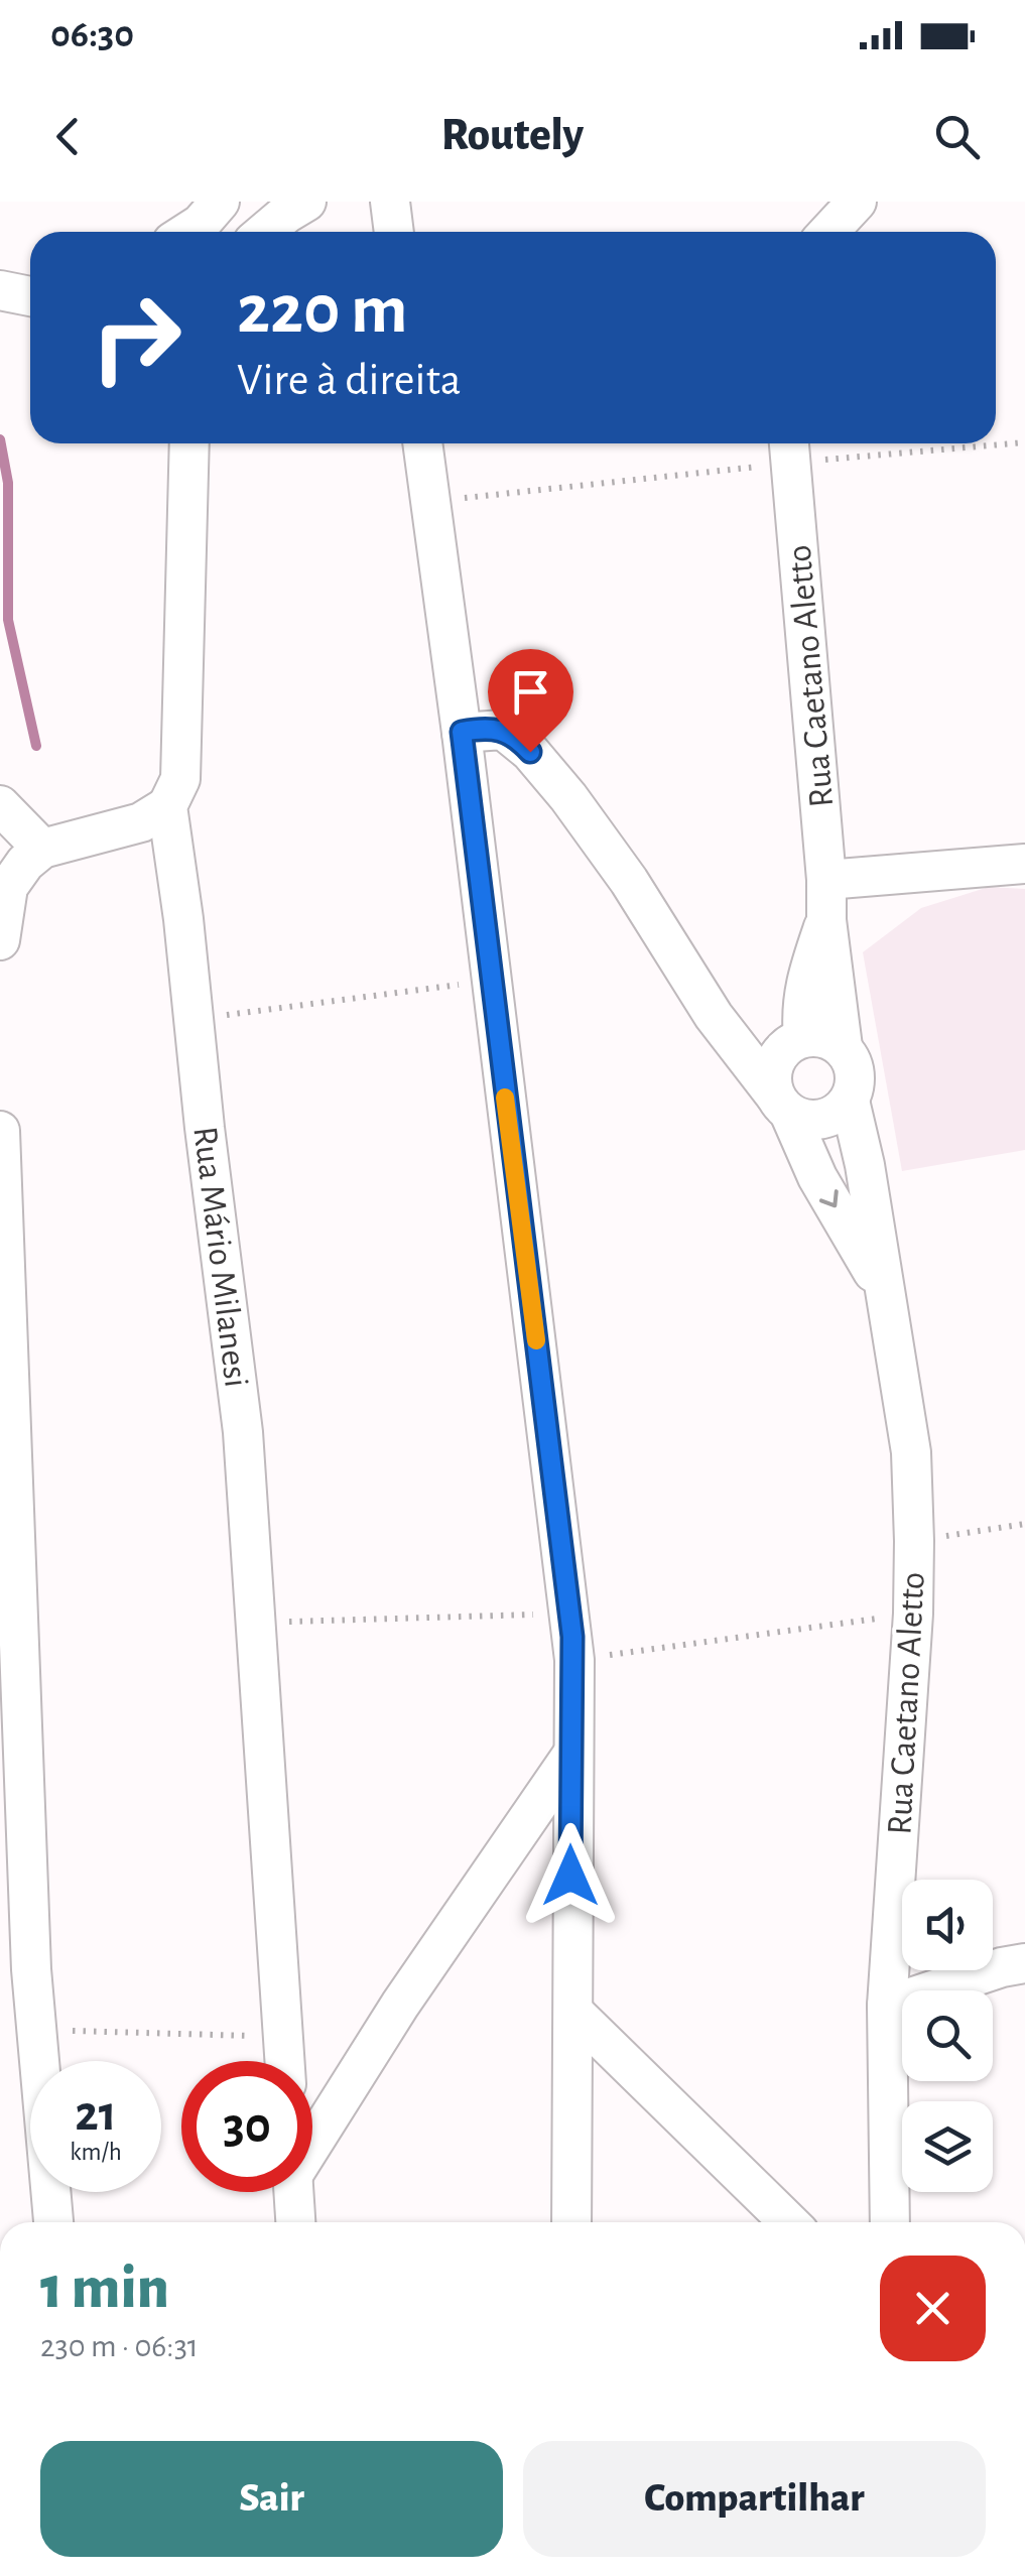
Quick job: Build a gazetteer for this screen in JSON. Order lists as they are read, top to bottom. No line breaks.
{"streets":{"street":["Rua Caetano Aletto","Rua Mário Milanesi"]},"page":{"status":"06:30","header":"Routely","turn":["220 m","Vire à direita"],"speed":"21 km/h","limit":"30","heading":["1 min","230 m · 06:31"],"buttons":["Sair","Compartilhar"]}}
